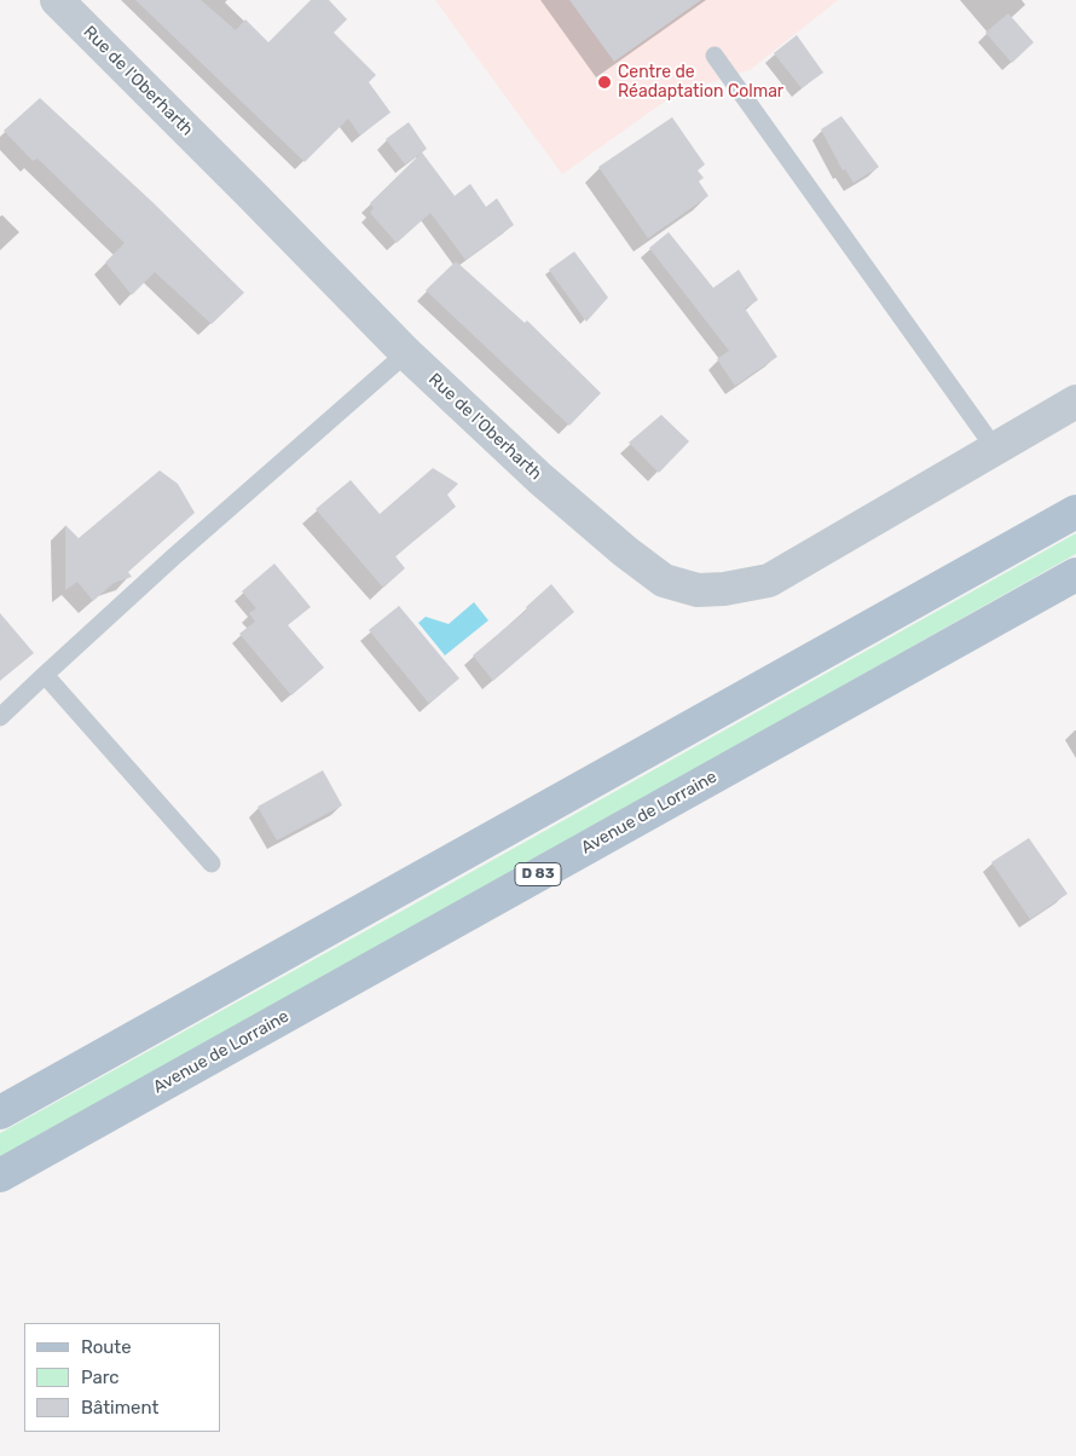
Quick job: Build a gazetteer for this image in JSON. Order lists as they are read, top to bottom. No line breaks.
{"streets":{"main road":["Avenue de Lorraine","D 83"],"street":["Rue de l'Oberharth"]},"places":["Centre de Réadaptation Colmar"],"legend":["Route","Parc","Bâtiment"]}
